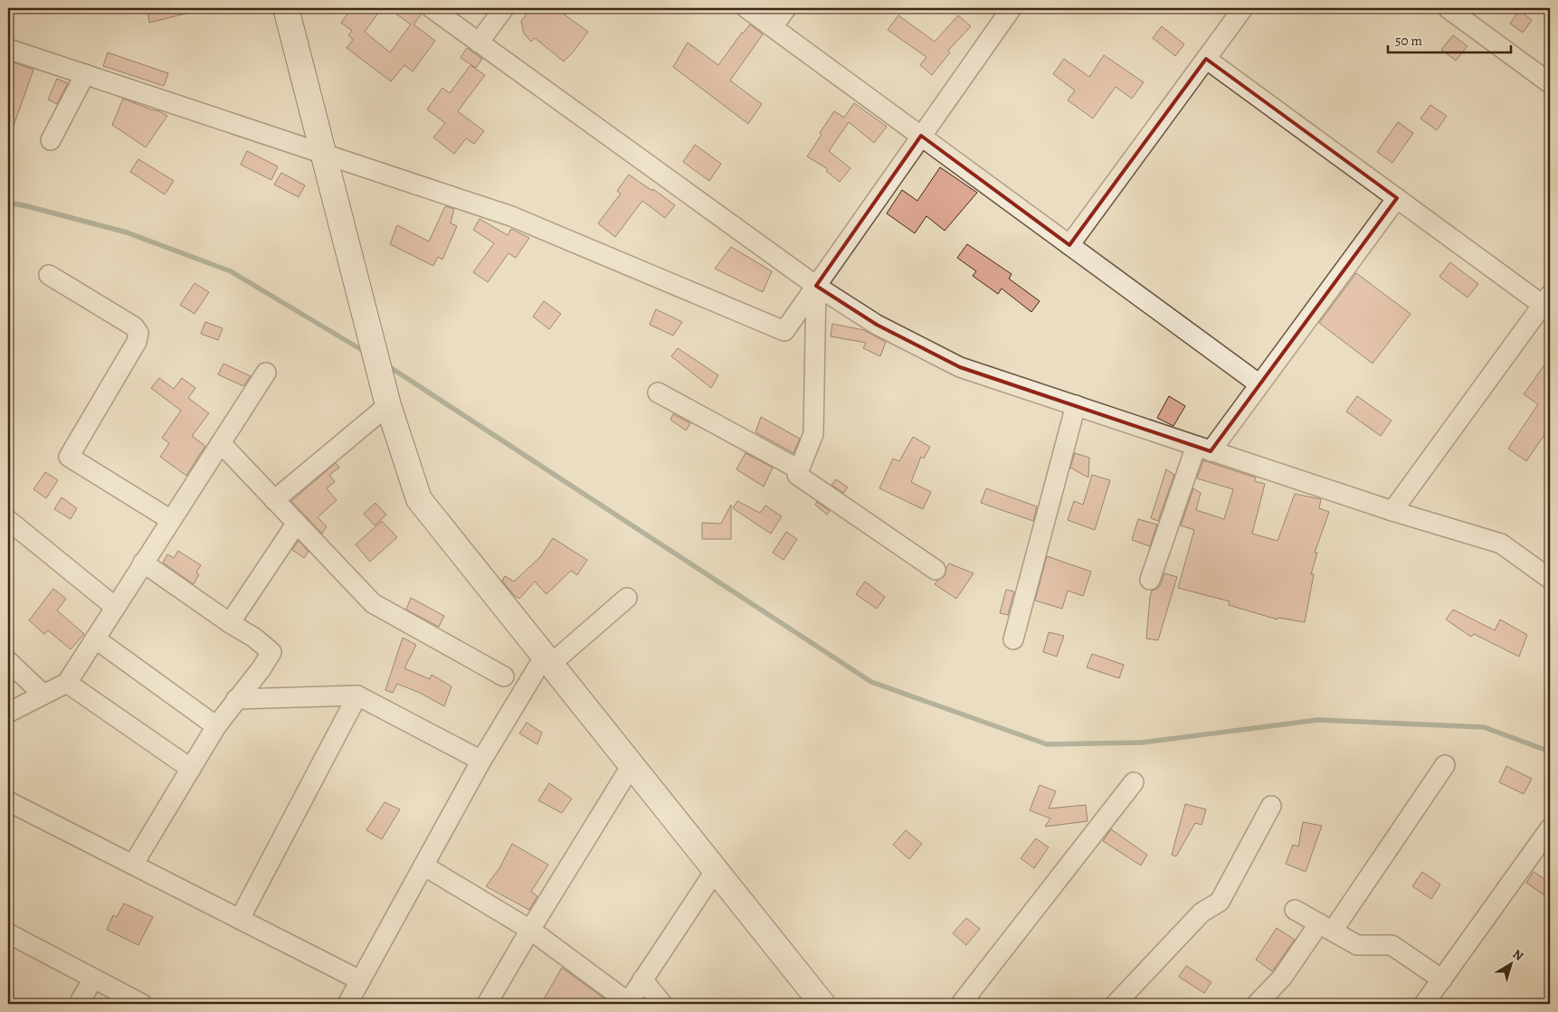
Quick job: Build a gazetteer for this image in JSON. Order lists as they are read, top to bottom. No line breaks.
{"scale_bar":"50 m","north":"top right"}
